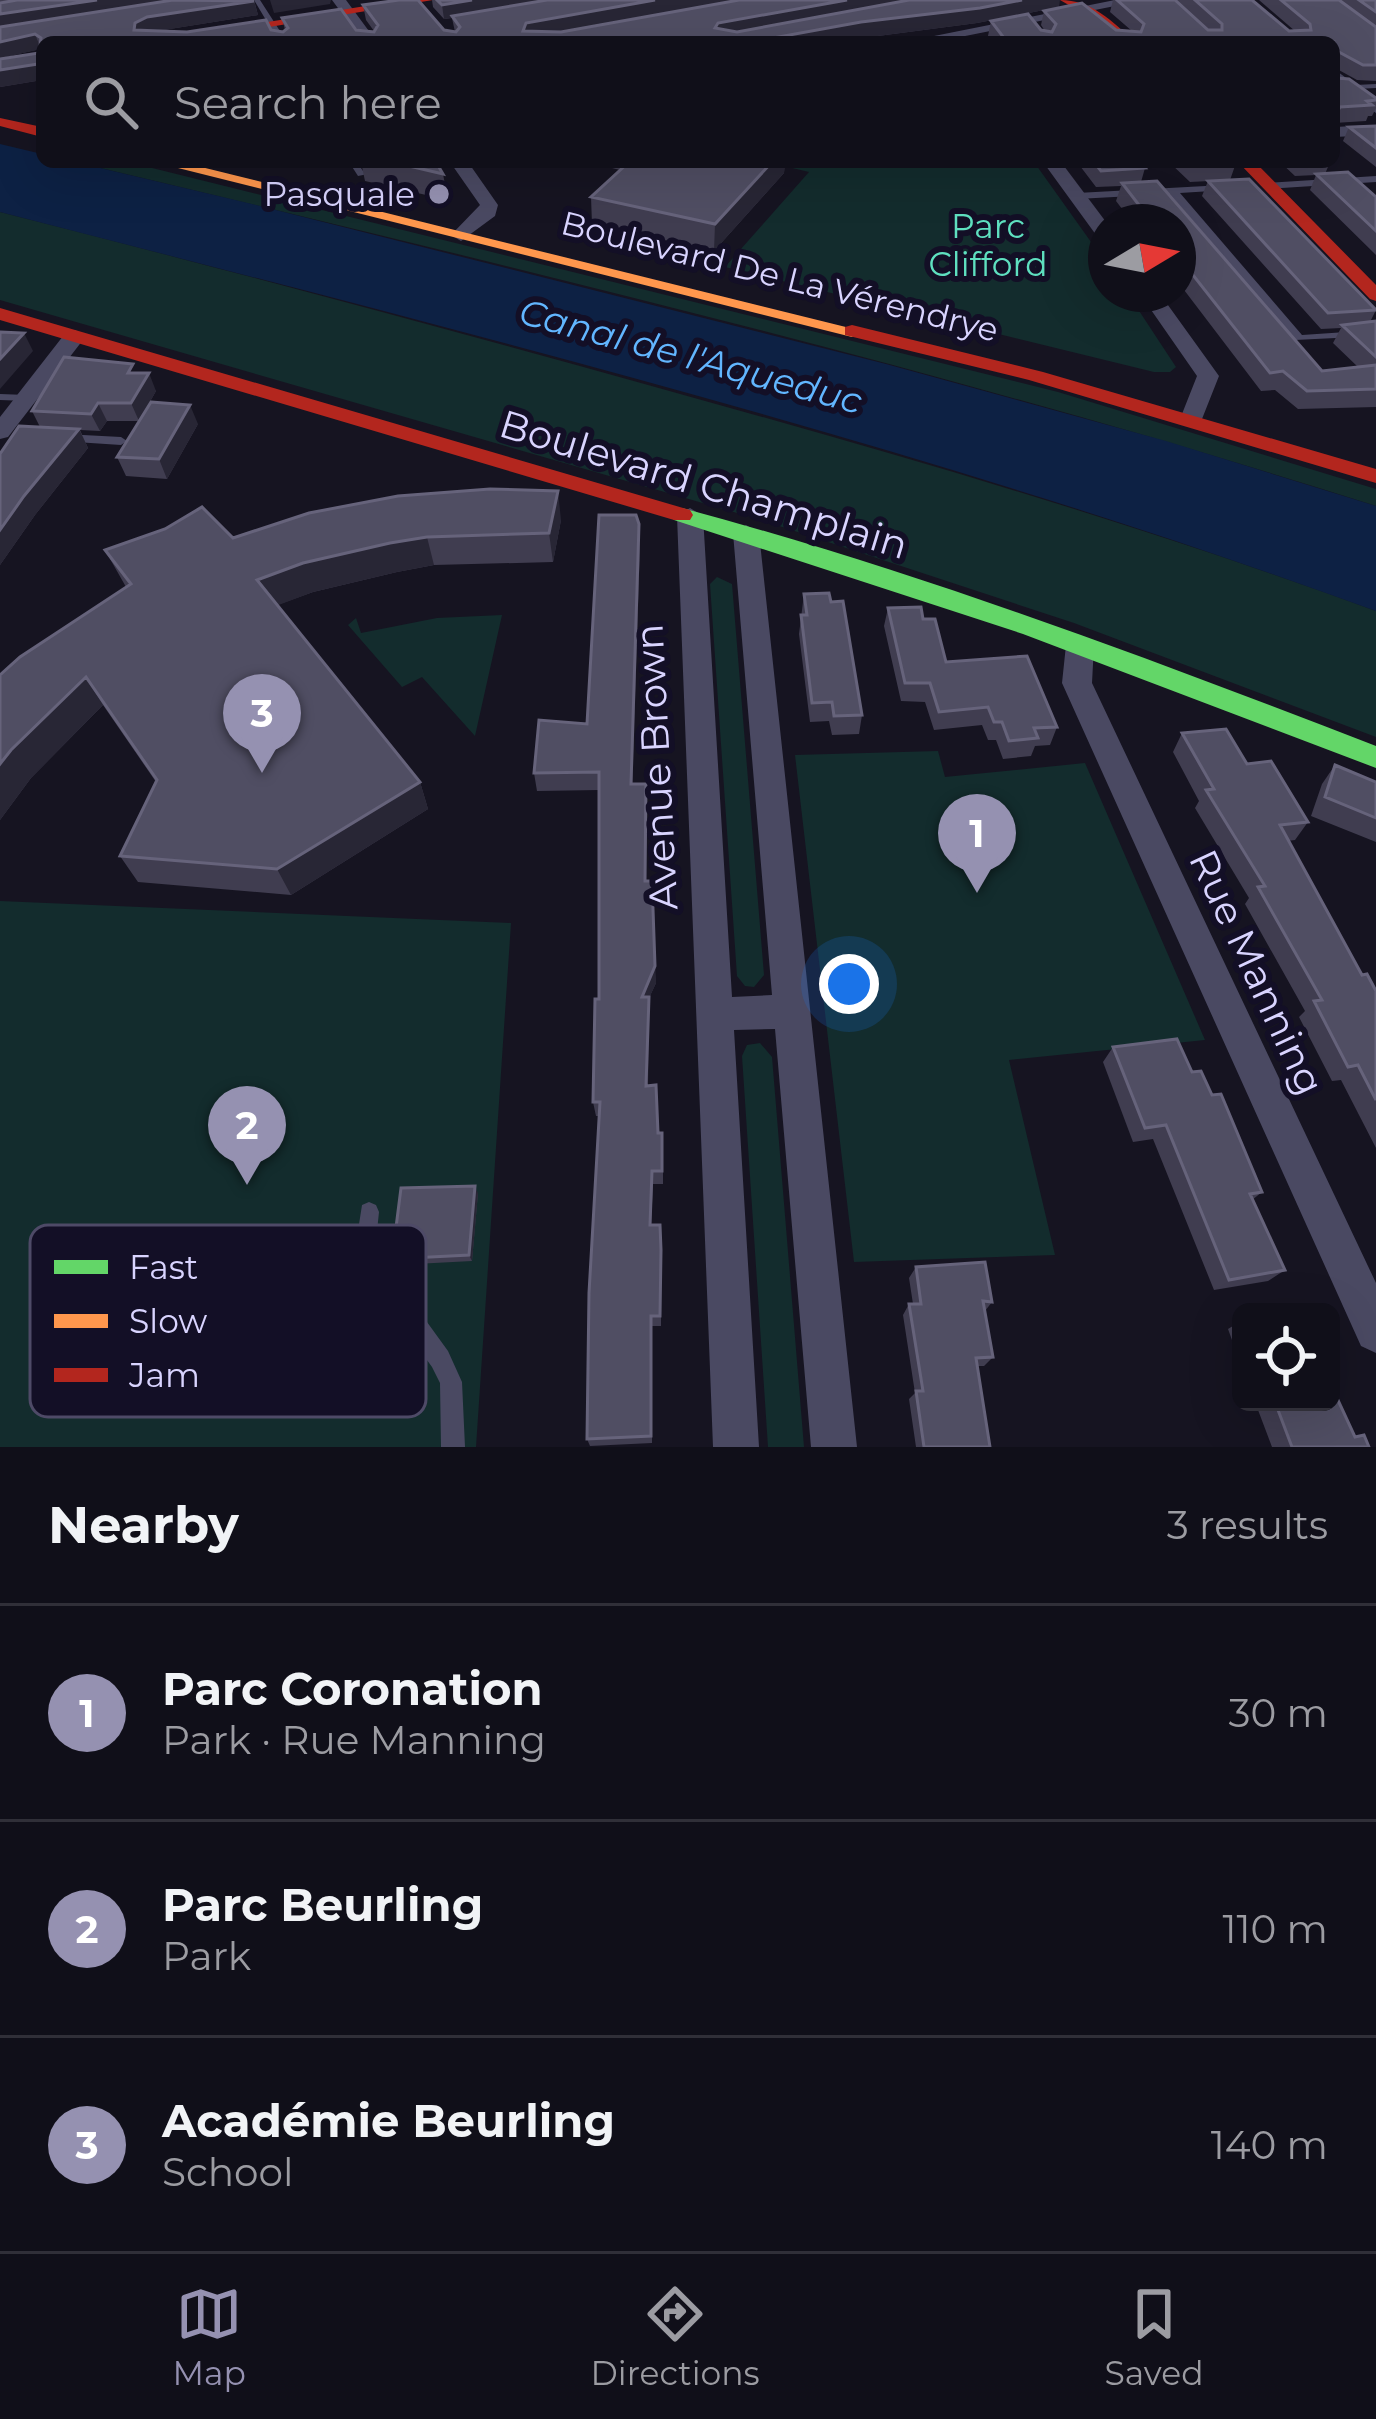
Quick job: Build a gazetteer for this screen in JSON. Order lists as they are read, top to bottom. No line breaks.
{"streets":{"main road":["Boulevard De La Vérendrye","Boulevard Champlain"],"street":["Avenue Brown","Rue Manning"]},"crossings":[["Boulevard Champlain","Avenue Brown"],["Boulevard Champlain","Rue Manning"]],"water":["Canal de l'Aqueduc"],"parks":["Parc Clifford"],"places":["Pasquale"],"legend":["Fast","Slow","Jam"],"north":"right","page":{"search":"Search here","pins":["3","1","2"],"heading":["Nearby","3 results"],"list":[{"mark":"1","name":"Parc Coronation","note":"Park · Rue Manning","value":"30 m"},{"mark":"2","name":"Parc Beurling","note":"Park","value":"110 m"},{"mark":"3","name":"Académie Beurling","note":"School","value":"140 m"}],"nav":["Map","Directions","Saved"]}}
